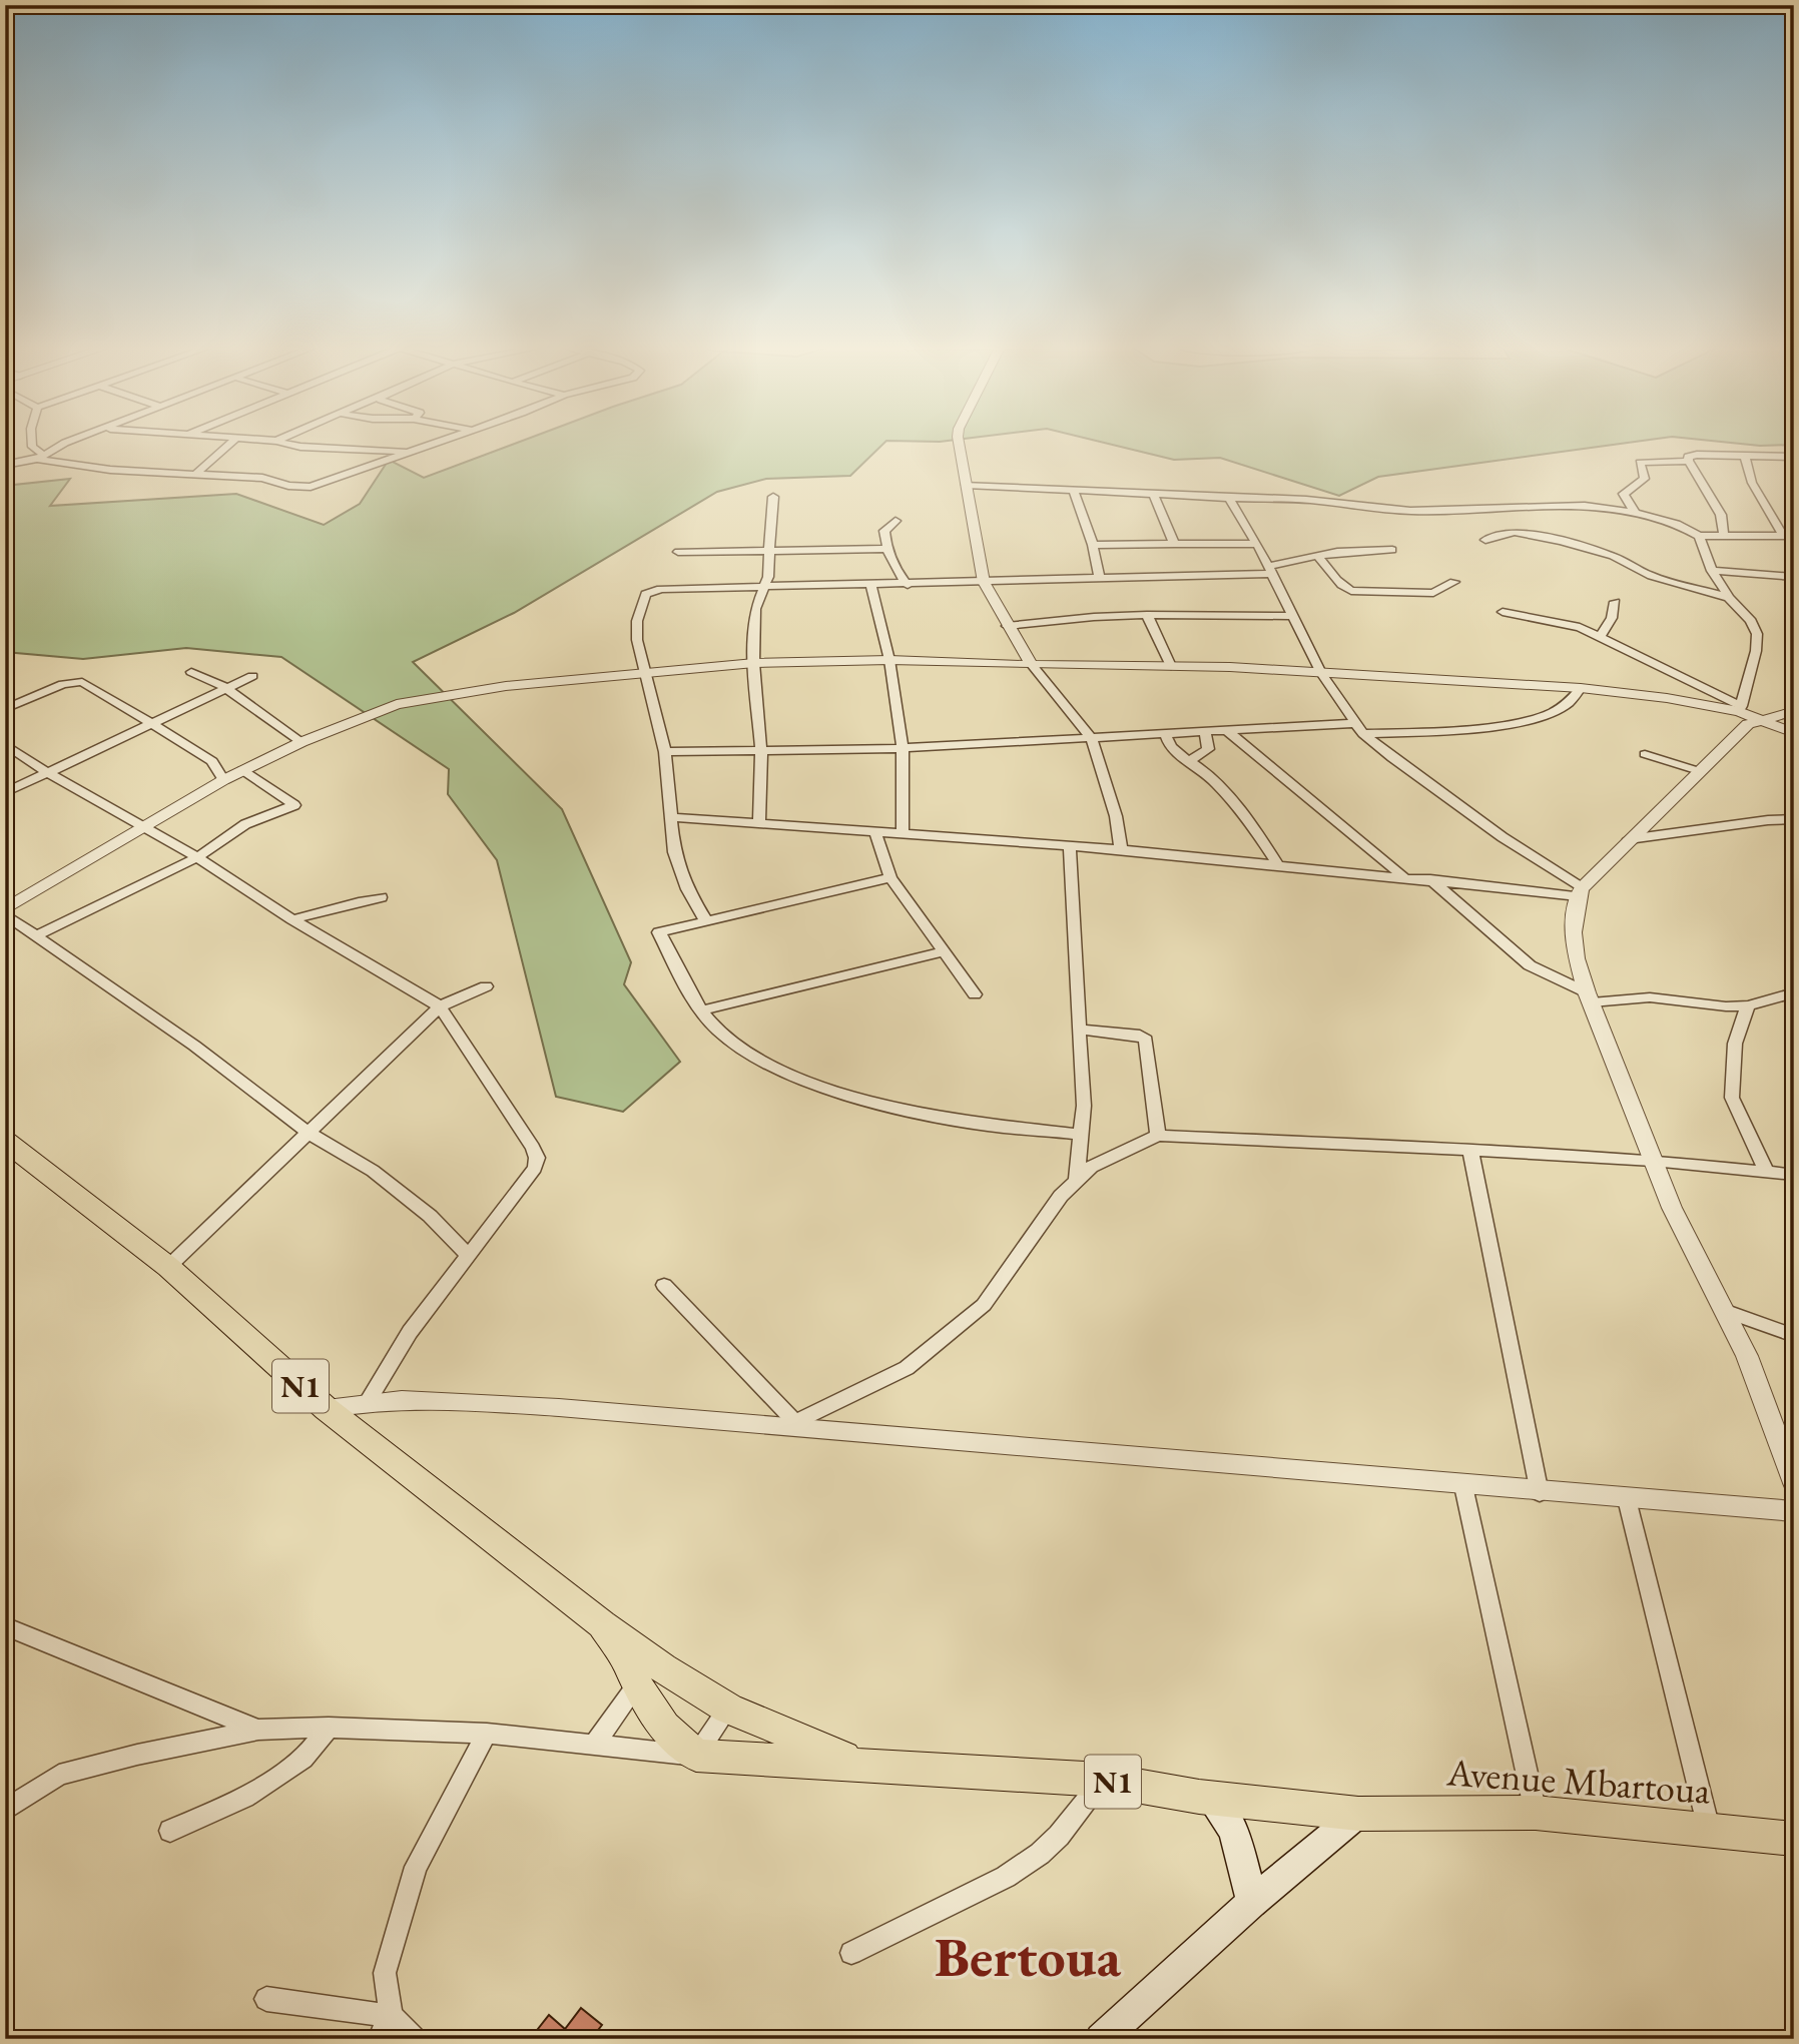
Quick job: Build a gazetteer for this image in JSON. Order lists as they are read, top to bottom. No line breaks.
{"streets":{"highway":["N1","Avenue Mbartoua"]},"crossings":[["N1","Avenue Mbartoua"]],"districts":["Bertoua"]}
